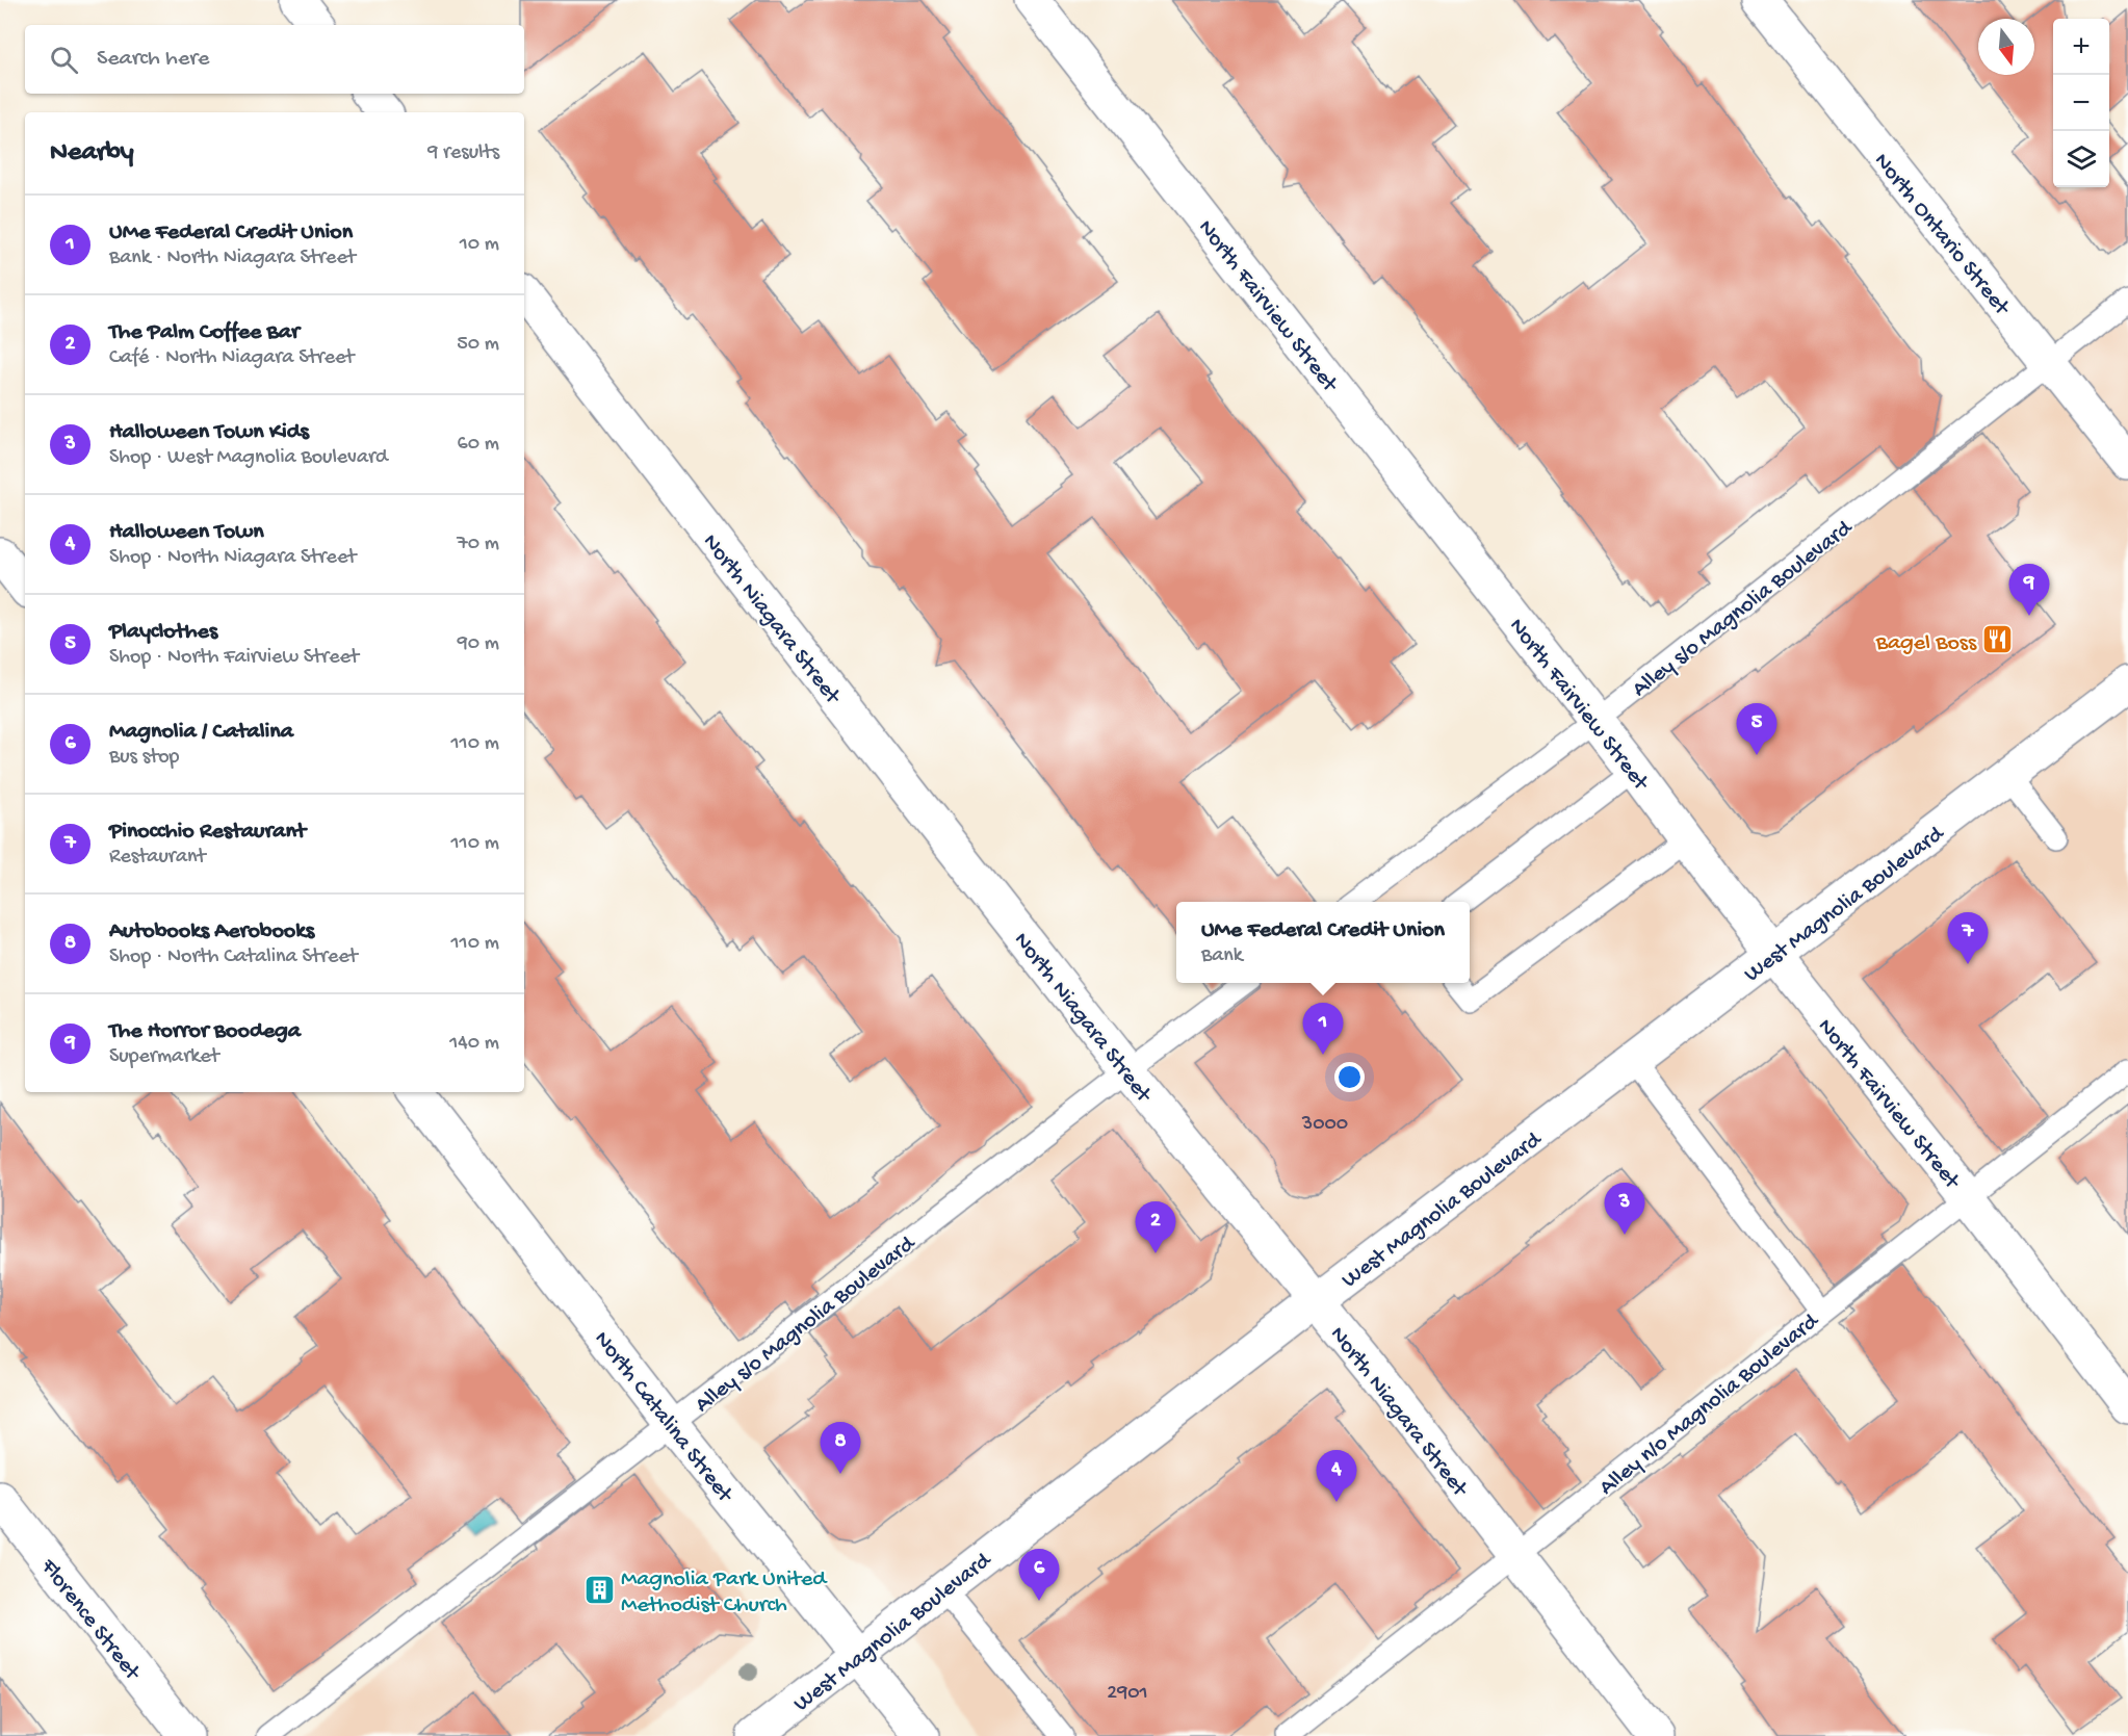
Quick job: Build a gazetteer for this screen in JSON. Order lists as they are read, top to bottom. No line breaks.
{"streets":{"street":["North Ontario Street","North Fairview Street","North Niagara Street","West Magnolia Boulevard","North Catalina Street","Florence Street"],"lane":["Alley s/o Magnolia Boulevard","Alley n/o Magnolia Boulevard"]},"crossings":[["North Ontario Street","Alley s/o Magnolia Boulevard"],["North Fairview Street","Alley s/o Magnolia Boulevard"],["North Fairview Street","West Magnolia Boulevard"],["North Fairview Street","Alley n/o Magnolia Boulevard"],["Alley s/o Magnolia Boulevard","North Niagara Street"],["Alley s/o Magnolia Boulevard","North Catalina Street"],["North Niagara Street","West Magnolia Boulevard"],["North Niagara Street","Alley n/o Magnolia Boulevard"],["West Magnolia Boulevard","North Catalina Street"]],"places":{"restaurant":["Bagel Boss"],"building":["Magnolia Park United Methodist Church"]},"house_numbers":["3000","2901"],"north":"bottom","page":{"map_buttons":["+","−"],"search":"Search here","heading":["Nearby","9 results"],"list":[{"mark":"1","name":"UMe Federal Credit Union","note":"Bank · North Niagara Street","value":"10 m"},{"mark":"2","name":"The Palm Coffee Bar","note":"Café · North Niagara Street","value":"50 m"},{"mark":"3","name":"Halloween Town Kids","note":"Shop · West Magnolia Boulevard","value":"60 m"},{"mark":"4","name":"Halloween Town","note":"Shop · North Niagara Street","value":"70 m"},{"mark":"5","name":"Playclothes","note":"Shop · North Fairview Street","value":"90 m"},{"mark":"6","name":"Magnolia / Catalina","note":"Bus stop","value":"110 m"},{"mark":"7","name":"Pinocchio Restaurant","note":"Restaurant","value":"110 m"},{"mark":"8","name":"Autobooks Aerobooks","note":"Shop · North Catalina Street","value":"110 m"},{"mark":"9","name":"The Horror Boodega","note":"Supermarket","value":"140 m"}],"pins":["9","5","7","1","3","2","8","4","6"],"popup":["UMe Federal Credit Union","Bank"]}}
